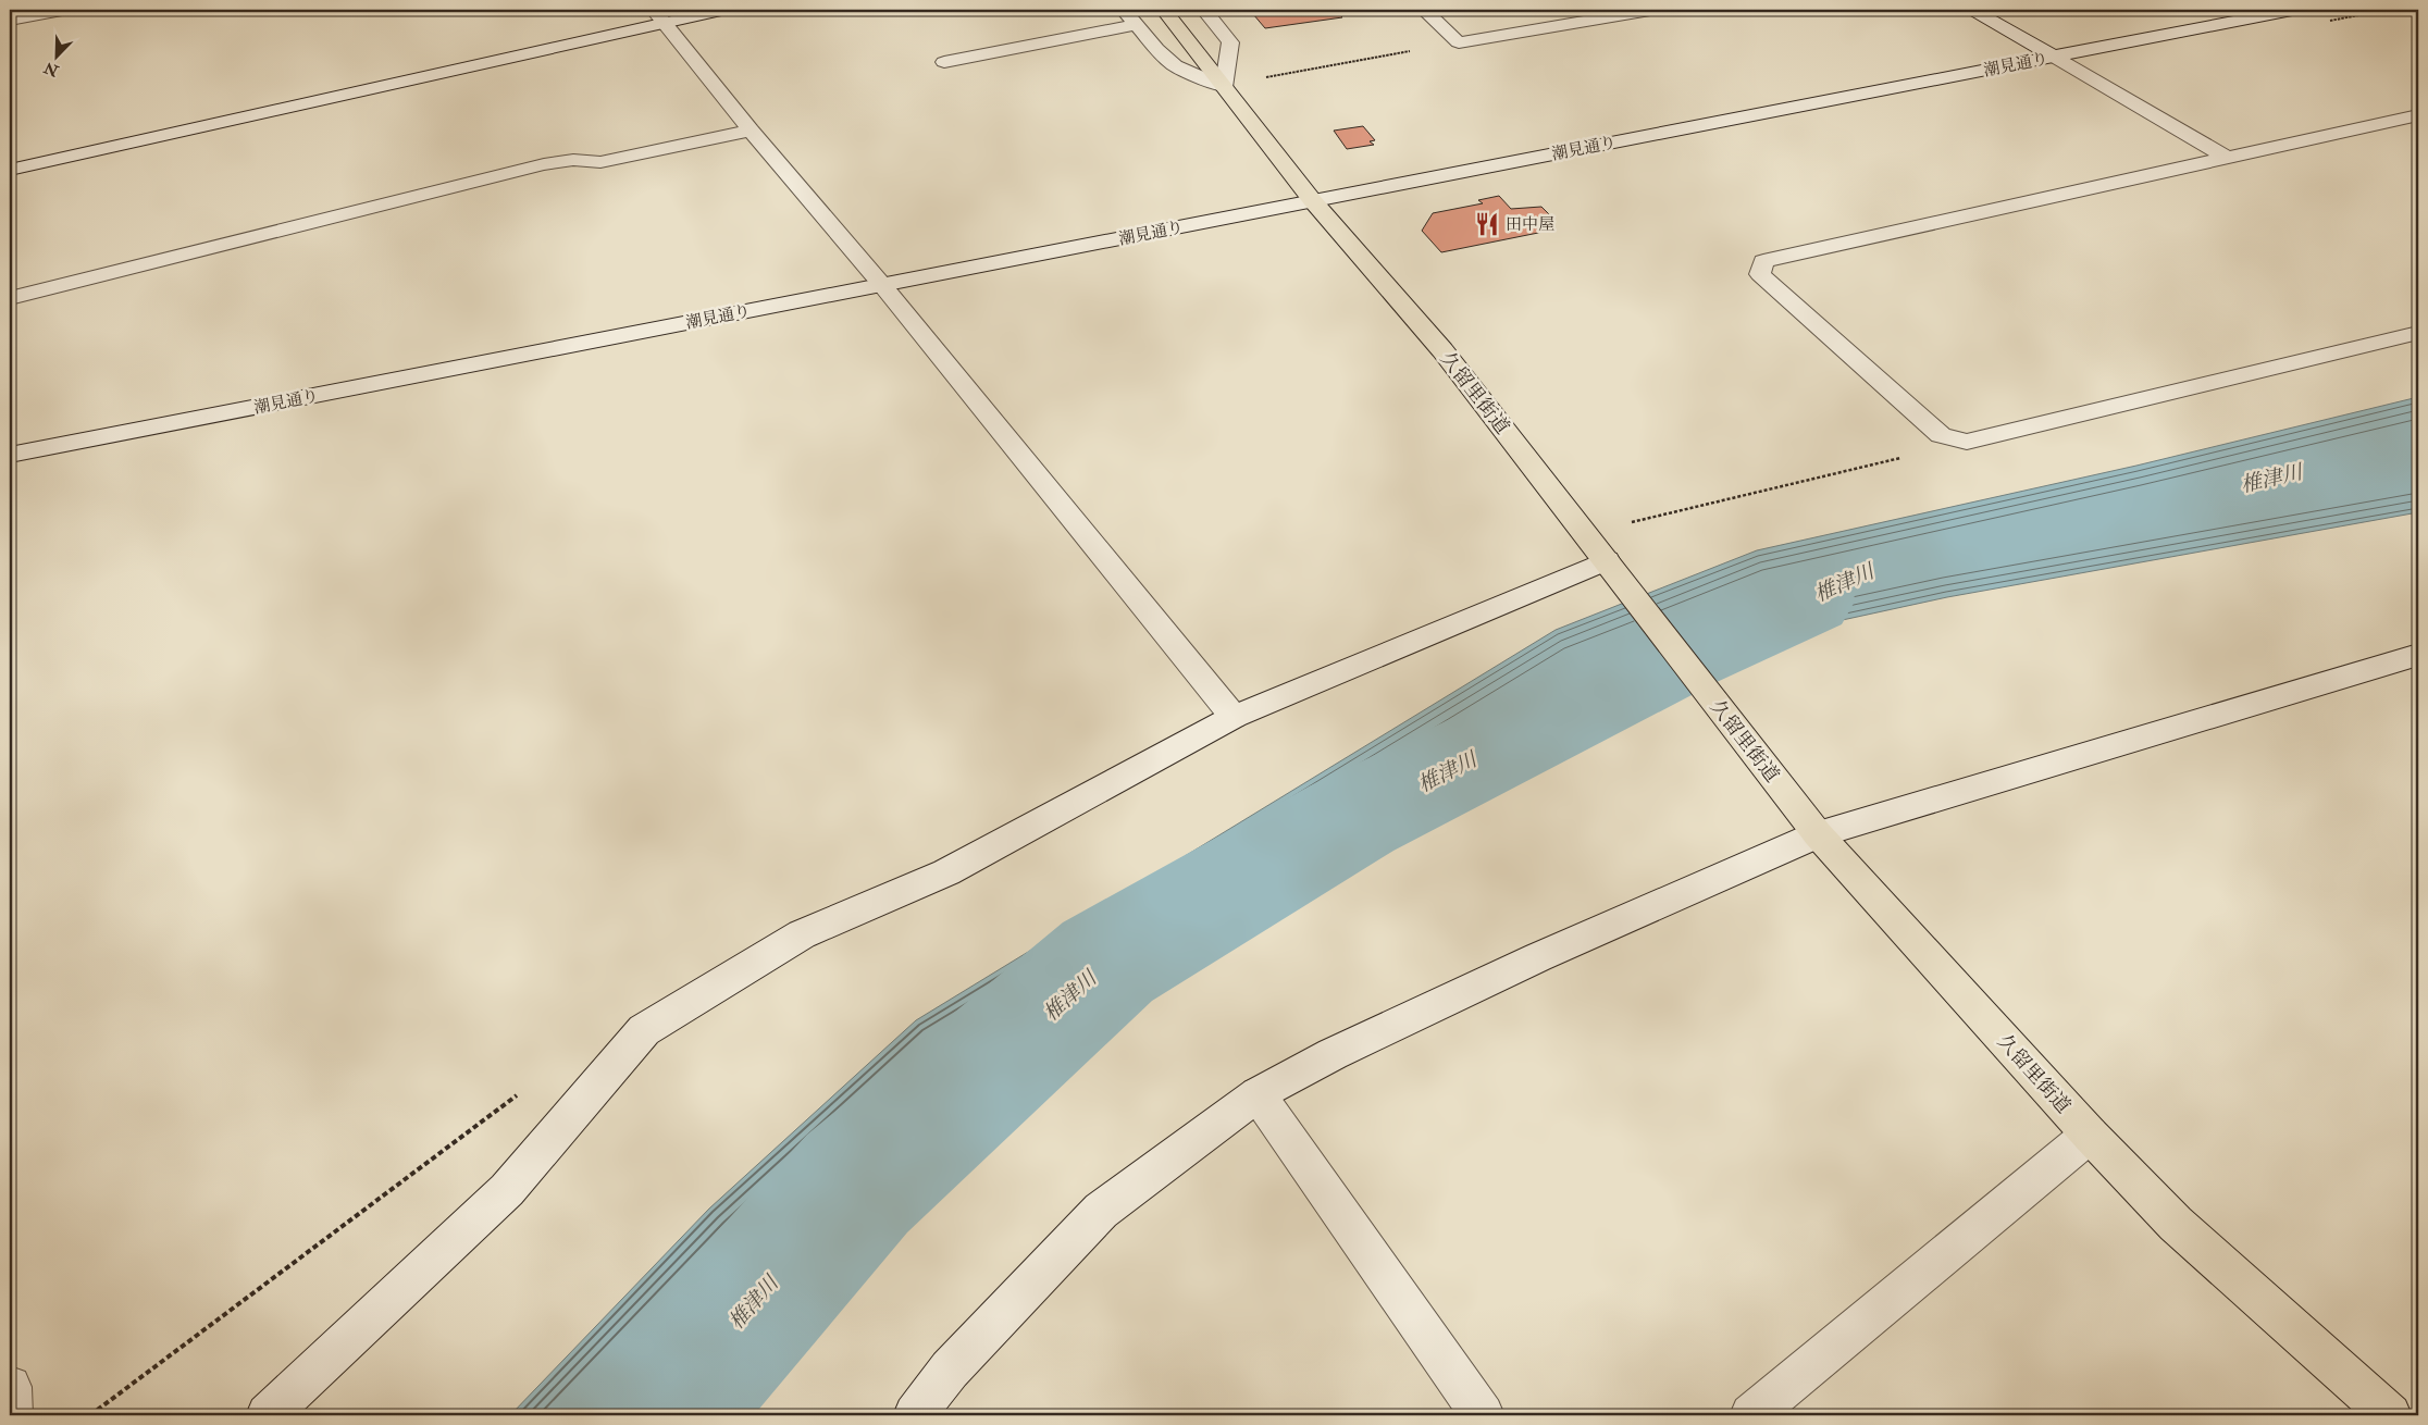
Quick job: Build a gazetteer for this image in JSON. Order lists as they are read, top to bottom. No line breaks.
{"streets":{"main road":["久留里街道"],"street":["潮見通り"]},"crossings":[["潮見通り","久留里街道"]],"water":["椎津川"],"places":{"restaurant":["田中屋"]},"north":"bottom left"}
